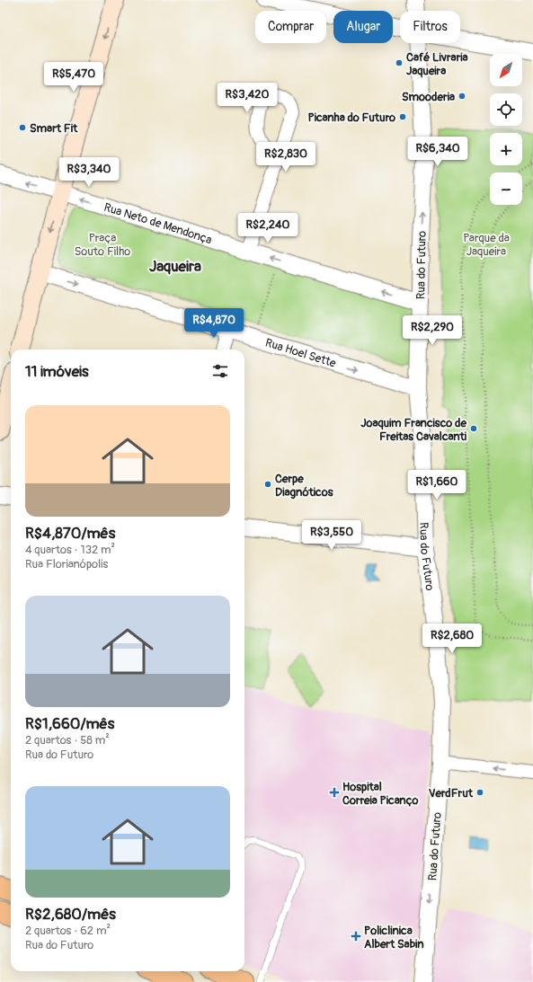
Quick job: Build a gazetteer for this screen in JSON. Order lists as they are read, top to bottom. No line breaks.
{"streets":{"street":["Rua Neto de Mendonça","Rua do Futuro","Rua Hoel Sette"]},"crossings":[["Rua Neto de Mendonça","Rua do Futuro"],["Rua do Futuro","Rua Hoel Sette"]],"one_way":["Rua Neto de Mendonça","Rua Hoel Sette"],"districts":["Jaqueira"],"parks":["Praça Souto Filho","Parque da Jaqueira"],"places":{"other":["Café Livraria Jaqueira","Smooderia","Picanha do Futuro","Smart Fit","Joaquim Francisco de Freitas Cavalcanti","Cerpe Diagnóticos","VerdFrut"],"health":["Hospital Correia Picanço","Policlinica Albert Sabin"]},"north":"bottom left","page":{"chip":["Comprar","Alugar","Filtros"],"map_buttons":["+","−"],"price":["R$5,470","R$3,420","R$6,340","R$2,830","R$3,340","R$2,240","R$4,870","R$2,290","R$1,660","R$3,550","R$2,680"],"heading":"11 imóveis","list":[{"name":"R$4,870/mês","note":"4 quartos · 132 m² · Rua Florianópolis"},{"name":"R$1,660/mês","note":"2 quartos · 58 m² · Rua do Futuro"},{"name":"R$2,680/mês","note":"2 quartos · 62 m² · Rua do Futuro"}]}}
